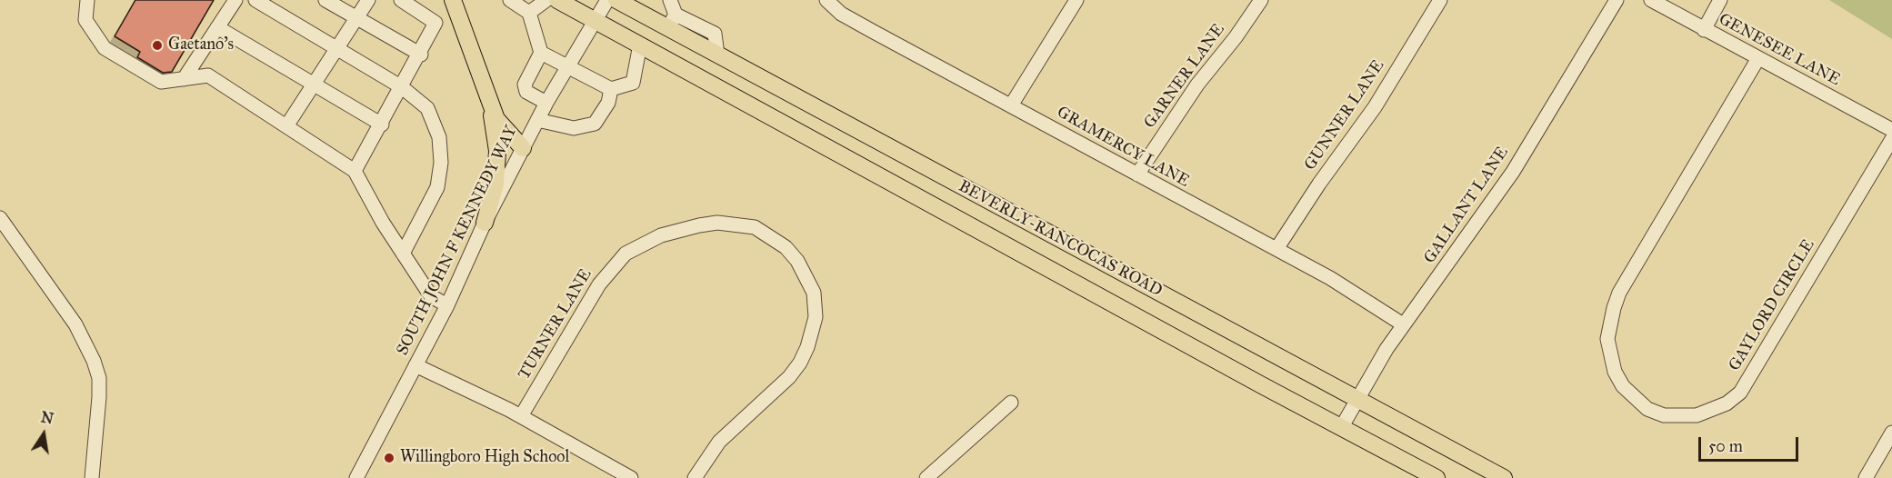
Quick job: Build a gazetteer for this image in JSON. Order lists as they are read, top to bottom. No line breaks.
{"streets":{"main road":["BEVERLY-RANCOCAS ROAD"],"street":["GENESEE LANE","GARNER LANE","GUNNER LANE","GRAMERCY LANE","GALLANT LANE","SOUTH JOHN F KENNEDY WAY","GAYLORD CIRCLE","TURNER LANE"]},"crossings":[["GENESEE LANE","GAYLORD CIRCLE"],["GARNER LANE","GRAMERCY LANE"],["GUNNER LANE","GRAMERCY LANE"],["GRAMERCY LANE","GALLANT LANE"],["GALLANT LANE","BEVERLY-RANCOCAS ROAD"],["BEVERLY-RANCOCAS ROAD","SOUTH JOHN F KENNEDY WAY"]],"places":["Gaetano's","Willingboro High School"],"scale_bar":"50 m","north":"top"}
